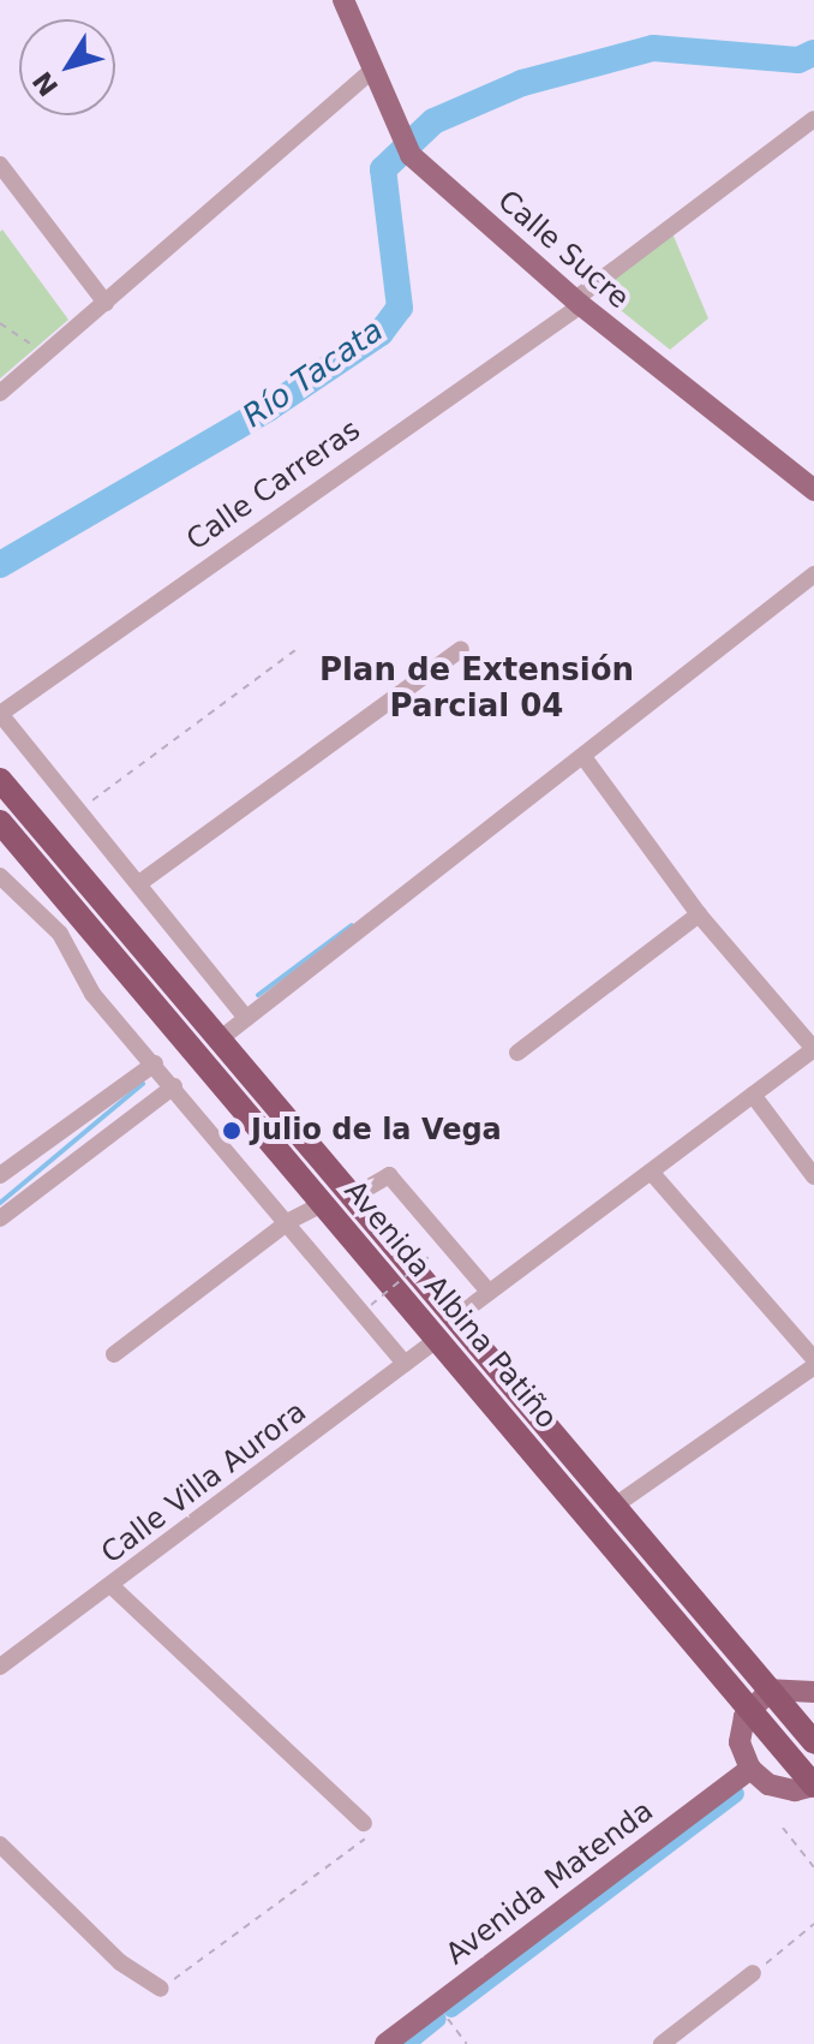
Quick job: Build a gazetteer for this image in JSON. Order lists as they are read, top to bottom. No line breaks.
{"streets":{"highway":["Avenida Albina Patiño"],"main road":["Calle Sucre","Avenida Matenda"],"street":["Calle Carreras","Calle Villa Aurora"]},"crossings":[["Calle Sucre","Calle Carreras"],["Avenida Albina Patiño","Calle Villa Aurora"]],"districts":["Plan de Extensión Parcial 04"],"water":["Río Tacata"],"places":["Julio de la Vega"],"north":"bottom left"}
